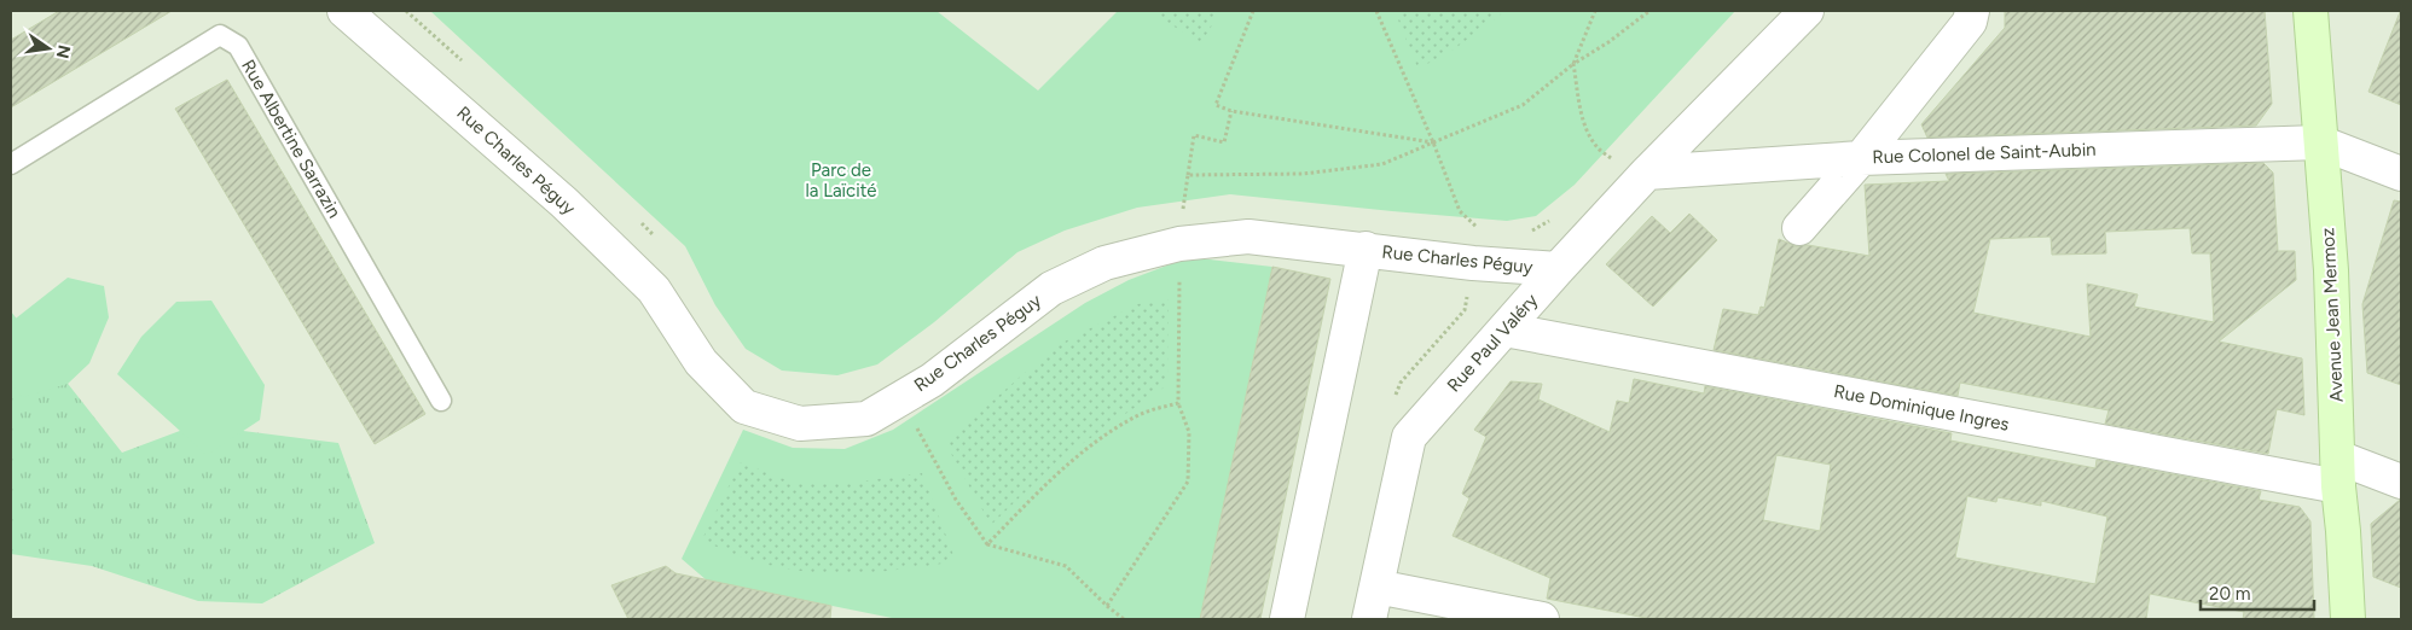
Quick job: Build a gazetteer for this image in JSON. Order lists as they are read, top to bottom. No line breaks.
{"streets":{"street":["Rue Colonel de Saint-Aubin","Rue Charles Péguy","Avenue Jean Mermoz","Rue Paul Valéry","Rue Dominique Ingres"],"lane":["Rue Albertine Sarrazin"]},"crossings":[["Rue Colonel de Saint-Aubin","Avenue Jean Mermoz"],["Rue Colonel de Saint-Aubin","Rue Paul Valéry"],["Rue Charles Péguy","Rue Paul Valéry"],["Avenue Jean Mermoz","Rue Dominique Ingres"],["Rue Paul Valéry","Rue Dominique Ingres"]],"parks":["Parc de la Laïcité"],"scale_bar":"20 m","north":"right"}
